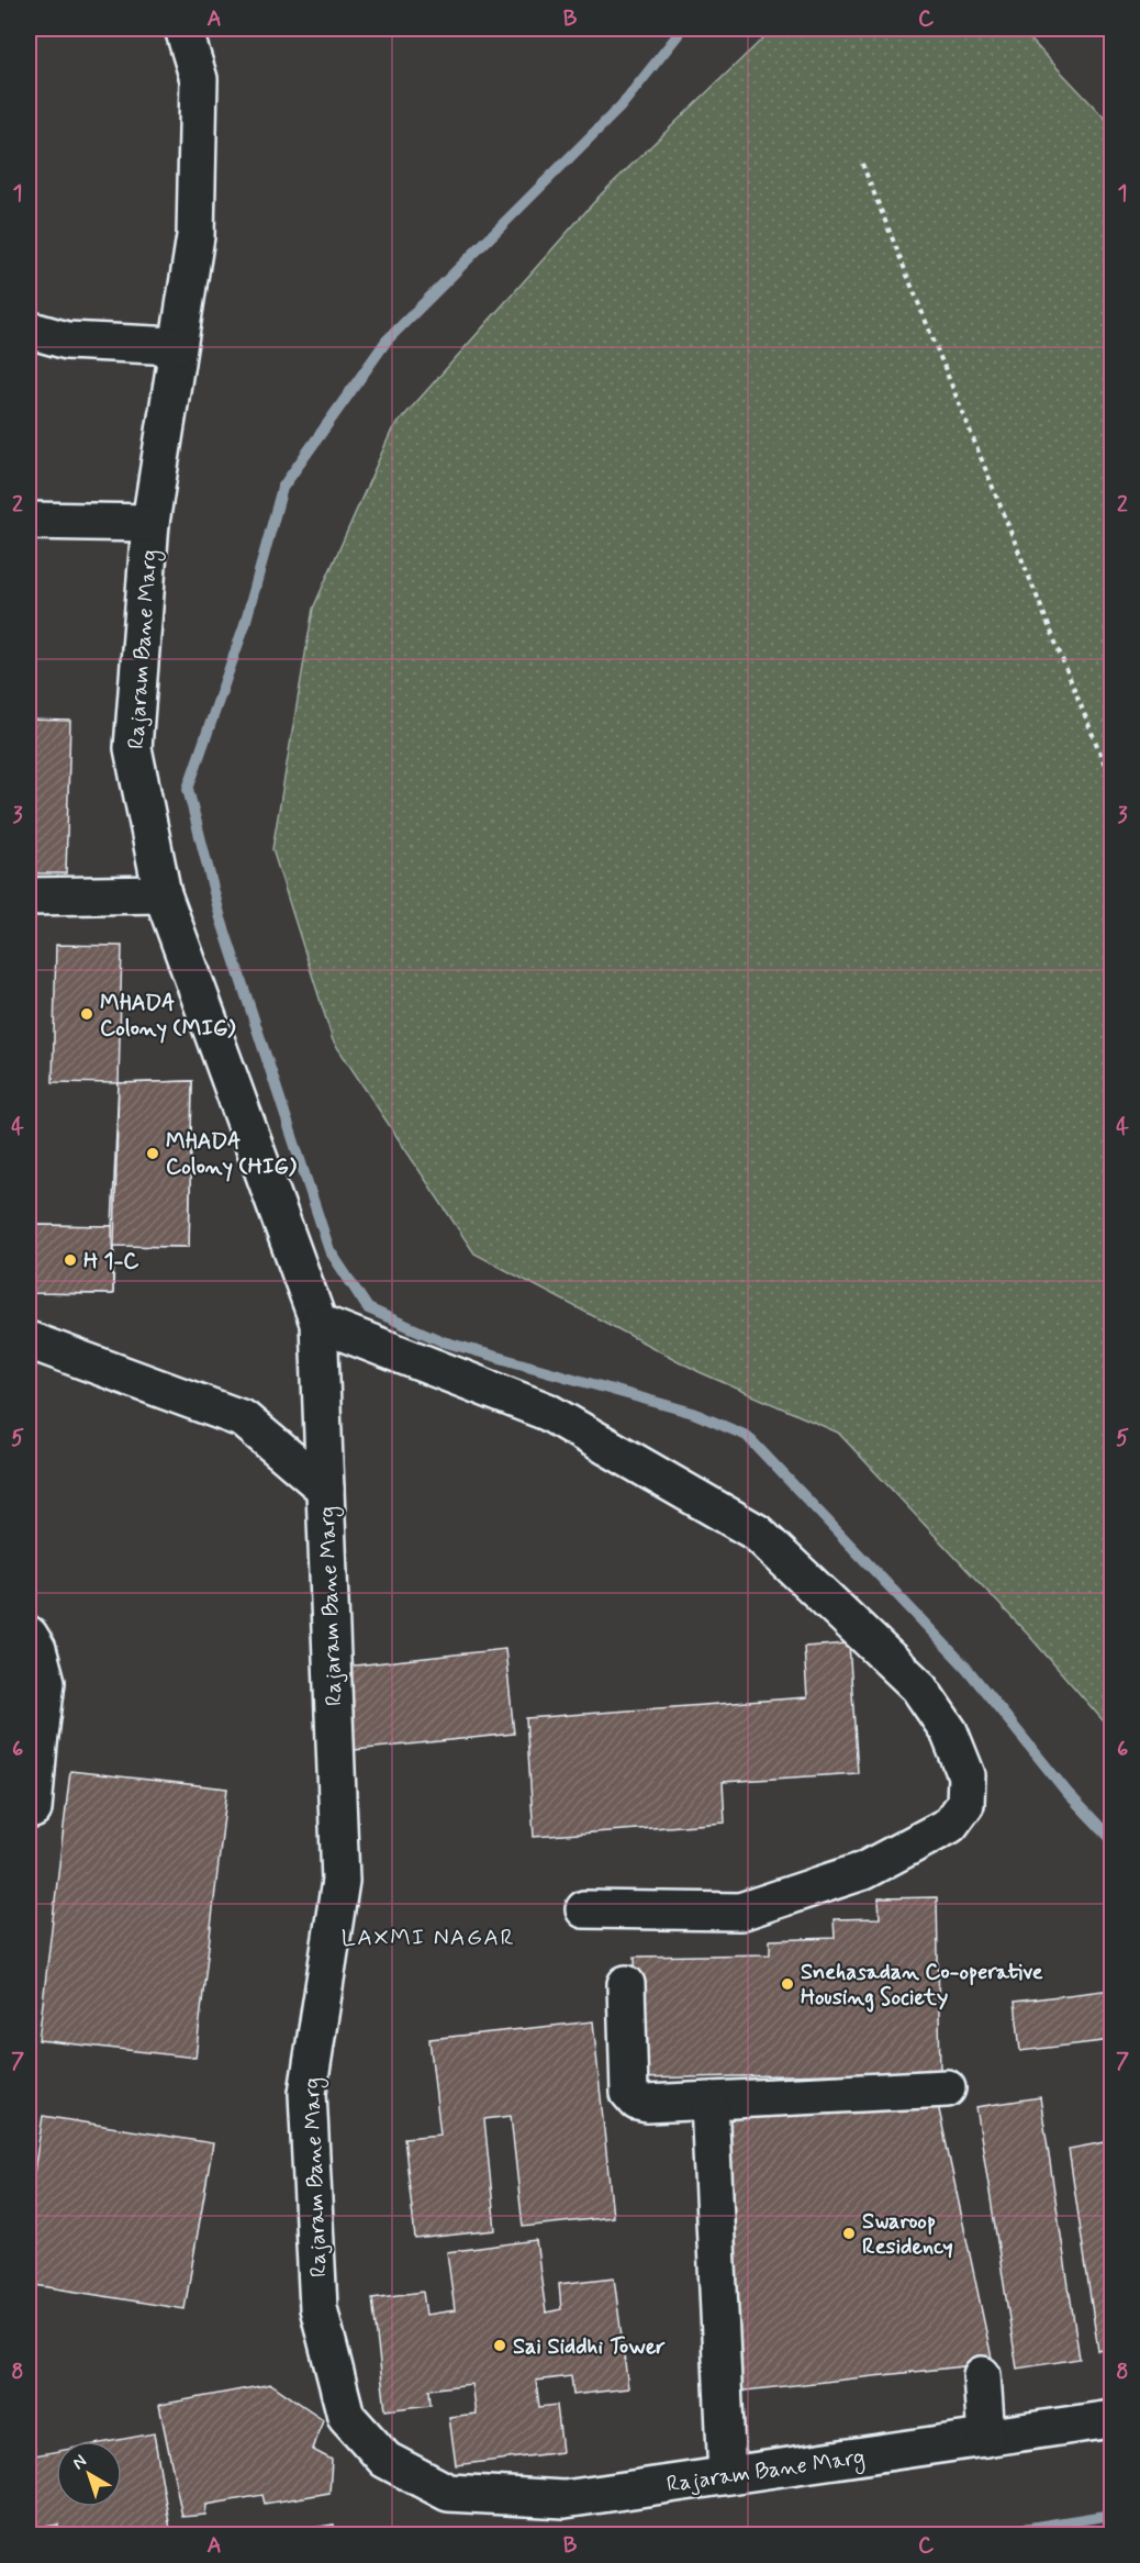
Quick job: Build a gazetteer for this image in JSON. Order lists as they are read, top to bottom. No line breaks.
{"streets":{"street":["Rajaram Bane Marg"]},"districts":["LAXMI NAGAR"],"places":["MHADA Colony (MIG)","MHADA Colony (HIG)","H 1-C","Snehasadan Co-operative Housing Society","Swaroop Residency","Sai Siddhi Tower"],"north":"top left","grid":{"columns":["A","B","C"],"rows":["1","2","3","4","5","6","7","8"]}}
